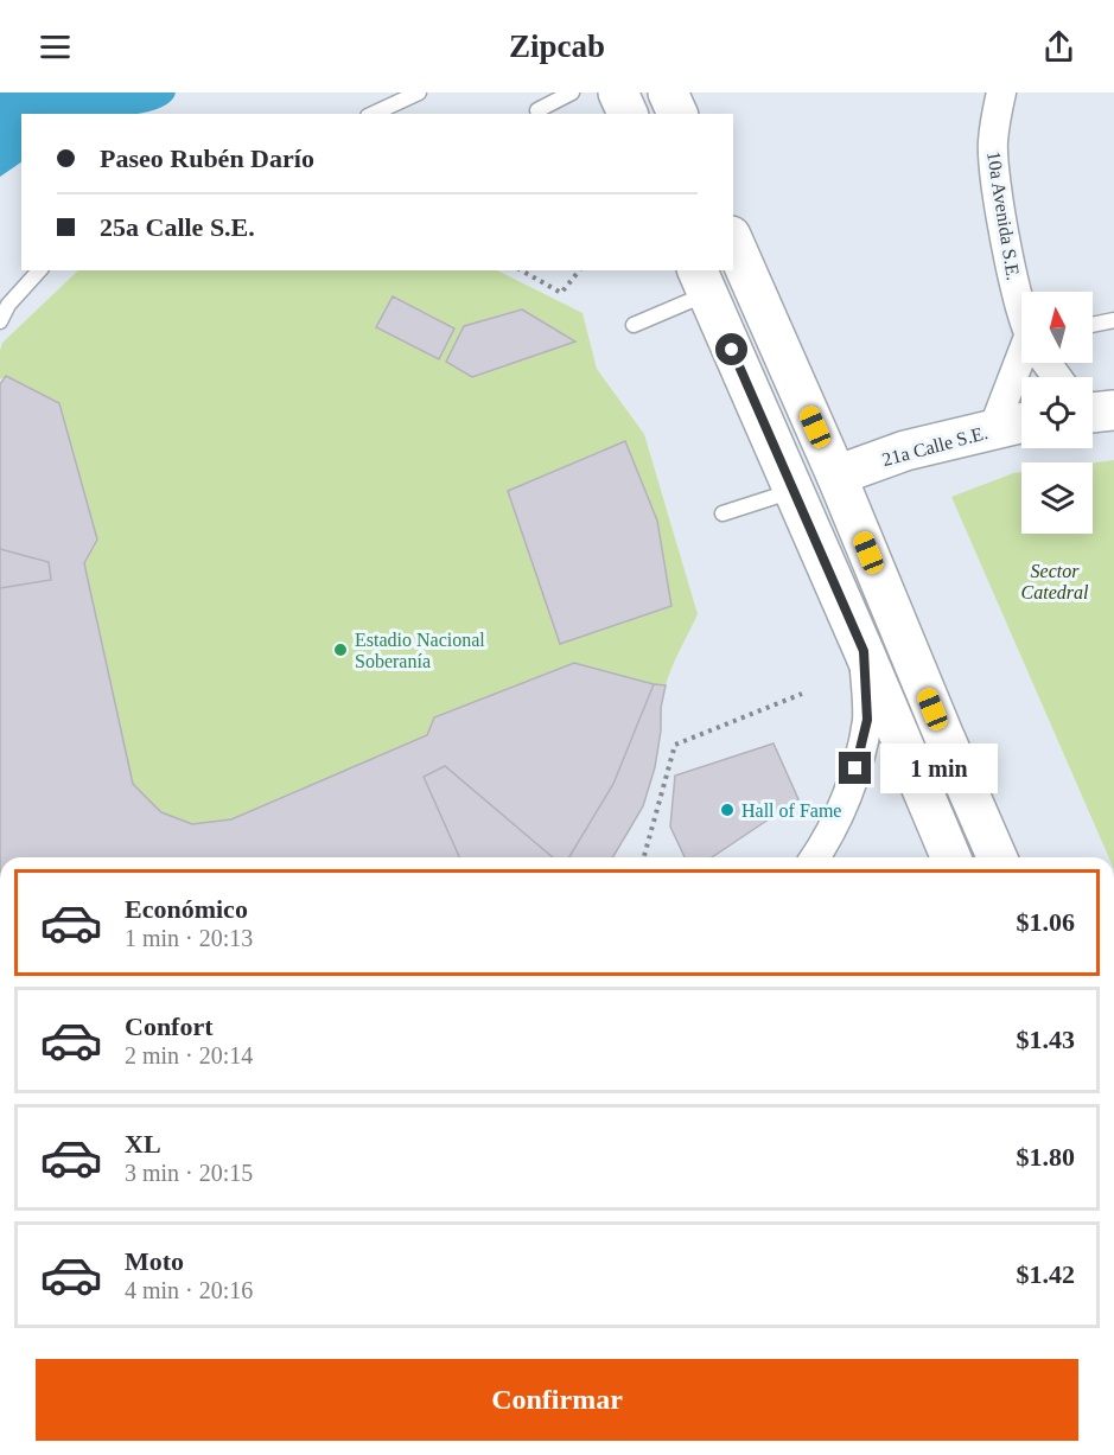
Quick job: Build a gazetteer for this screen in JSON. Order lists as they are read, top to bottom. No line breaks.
{"streets":{"main road":["21a Calle S.E."],"street":["10a Avenida S.E."]},"parks":["Sector Catedral"],"places":["Estadio Nacional Soberanía","Hall of Fame"],"north":"top","page":{"header":"Zipcab","banner":["Paseo Rubén Darío","25a Calle S.E."],"bubble":"1 min","list":[{"name":"Económico","note":"1 min · 20:13","value":"$1.06"},{"name":"Confort","note":"2 min · 20:14","value":"$1.43"},{"name":"XL","note":"3 min · 20:15","value":"$1.80"},{"name":"Moto","note":"4 min · 20:16","value":"$1.42"}],"buttons":"Confirmar"}}
